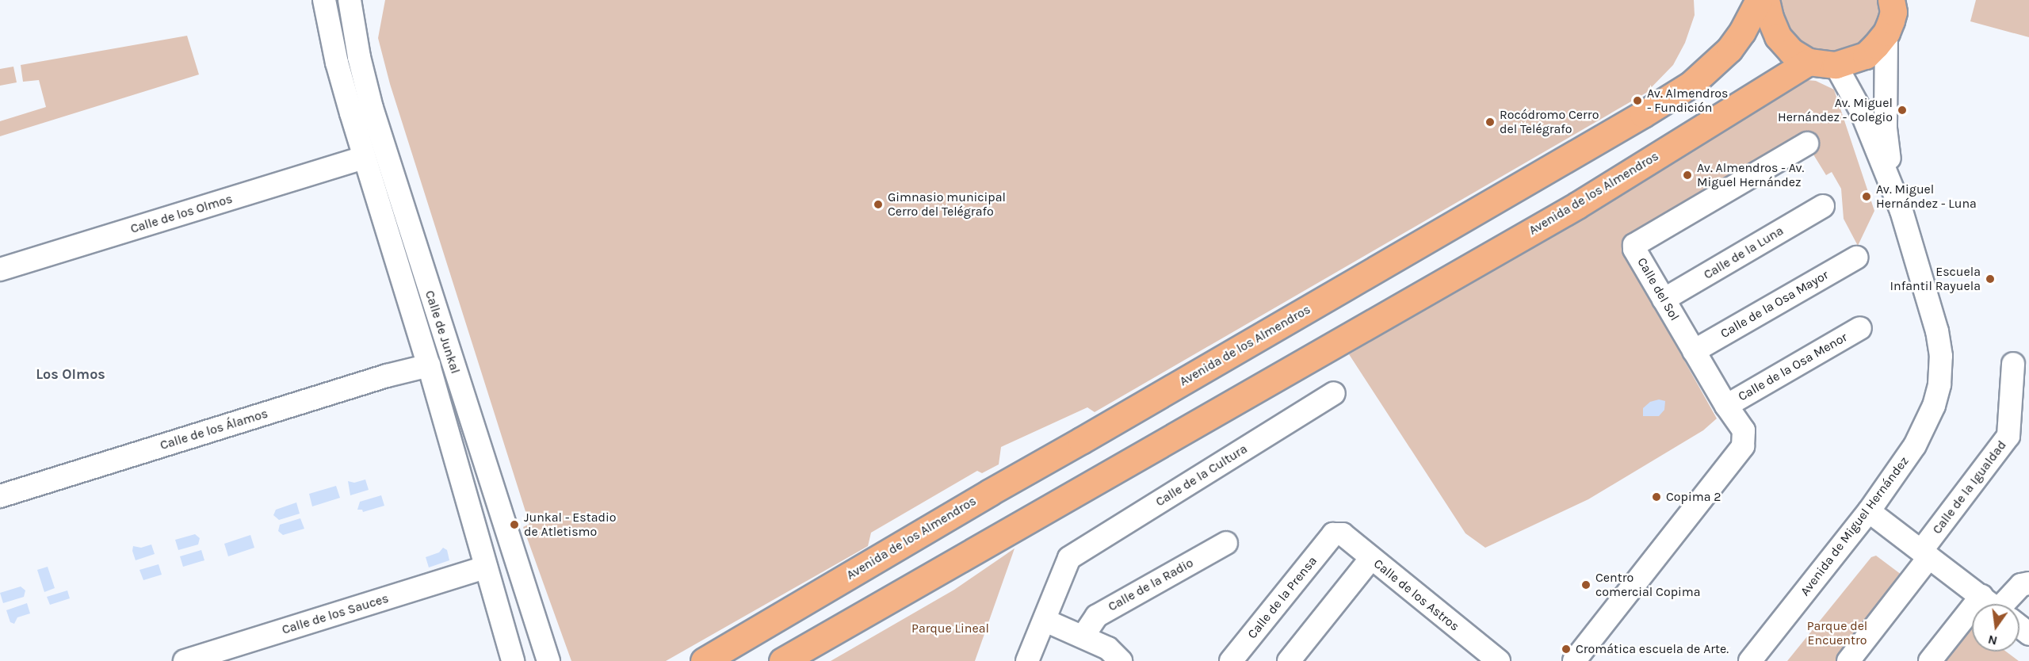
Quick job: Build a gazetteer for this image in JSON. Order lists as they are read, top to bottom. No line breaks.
{"streets":{"main road":["Avenida de los Almendros"],"street":["Calle de los Olmos","Calle de la Luna","Calle del Sol","Calle de la Osa Mayor","Calle de Junkal","Calle de la Osa Menor","Calle de los Álamos","Calle de la Cultura","Calle de la Igualdad","Avenida de Miguel Hernández","Calle de la Radio","Calle de los Astros","Calle de la Prensa","Calle de los Sauces"]},"crossings":[["Calle de los Olmos","Calle de Junkal"],["Calle de la Luna","Calle del Sol"],["Calle del Sol","Calle de la Osa Mayor"],["Calle del Sol","Calle de la Osa Menor"],["Calle de Junkal","Calle de los Álamos"],["Calle de Junkal","Calle de los Sauces"],["Calle de los Astros","Calle de la Prensa"]],"districts":["Los Olmos"],"parks":["Parque del Encuentro","Parque Lineal"],"places":["Av. Almendros - Fundición","Av. Miguel Hernández - Colegio","Rocódromo Cerro del Telégrafo","Av. Almendros - Av. Miguel Hernández","Av. Miguel Hernández - Luna","Gimnasio municipal Cerro del Telégrafo","Escuela Infantil Rayuela","Copima 2","Junkal - Estadio de Atletismo","Centro comercial Copima","Cromática escuela de Arte."],"north":"bottom"}
